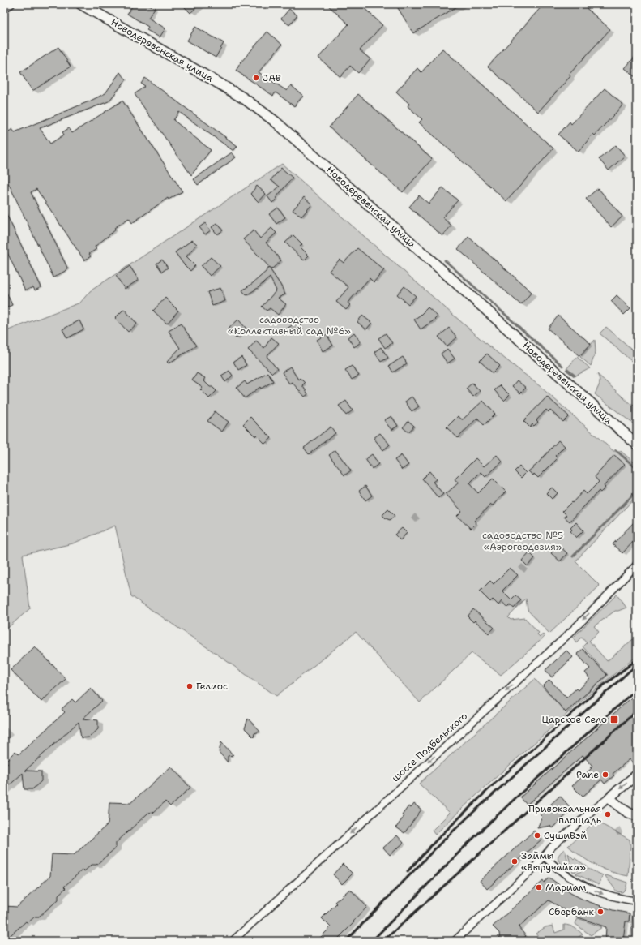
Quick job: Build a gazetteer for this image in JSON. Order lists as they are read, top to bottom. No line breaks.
{"streets":{"main road":["Новодеревенская улица"],"street":["шоссе Подбельского"]},"one_way":["шоссе Подбельского"],"parks":["садоводство «Коллективный сад №6»","садоводство №5 «Аэрогеодезия»"],"places":{"other":["JAB","Гелиос","Pane","Привокзальная площадь","СушиВэй","Займы «Выручайка»","Мариам","Сбербанк"],"transit":["Царское Село"]}}
